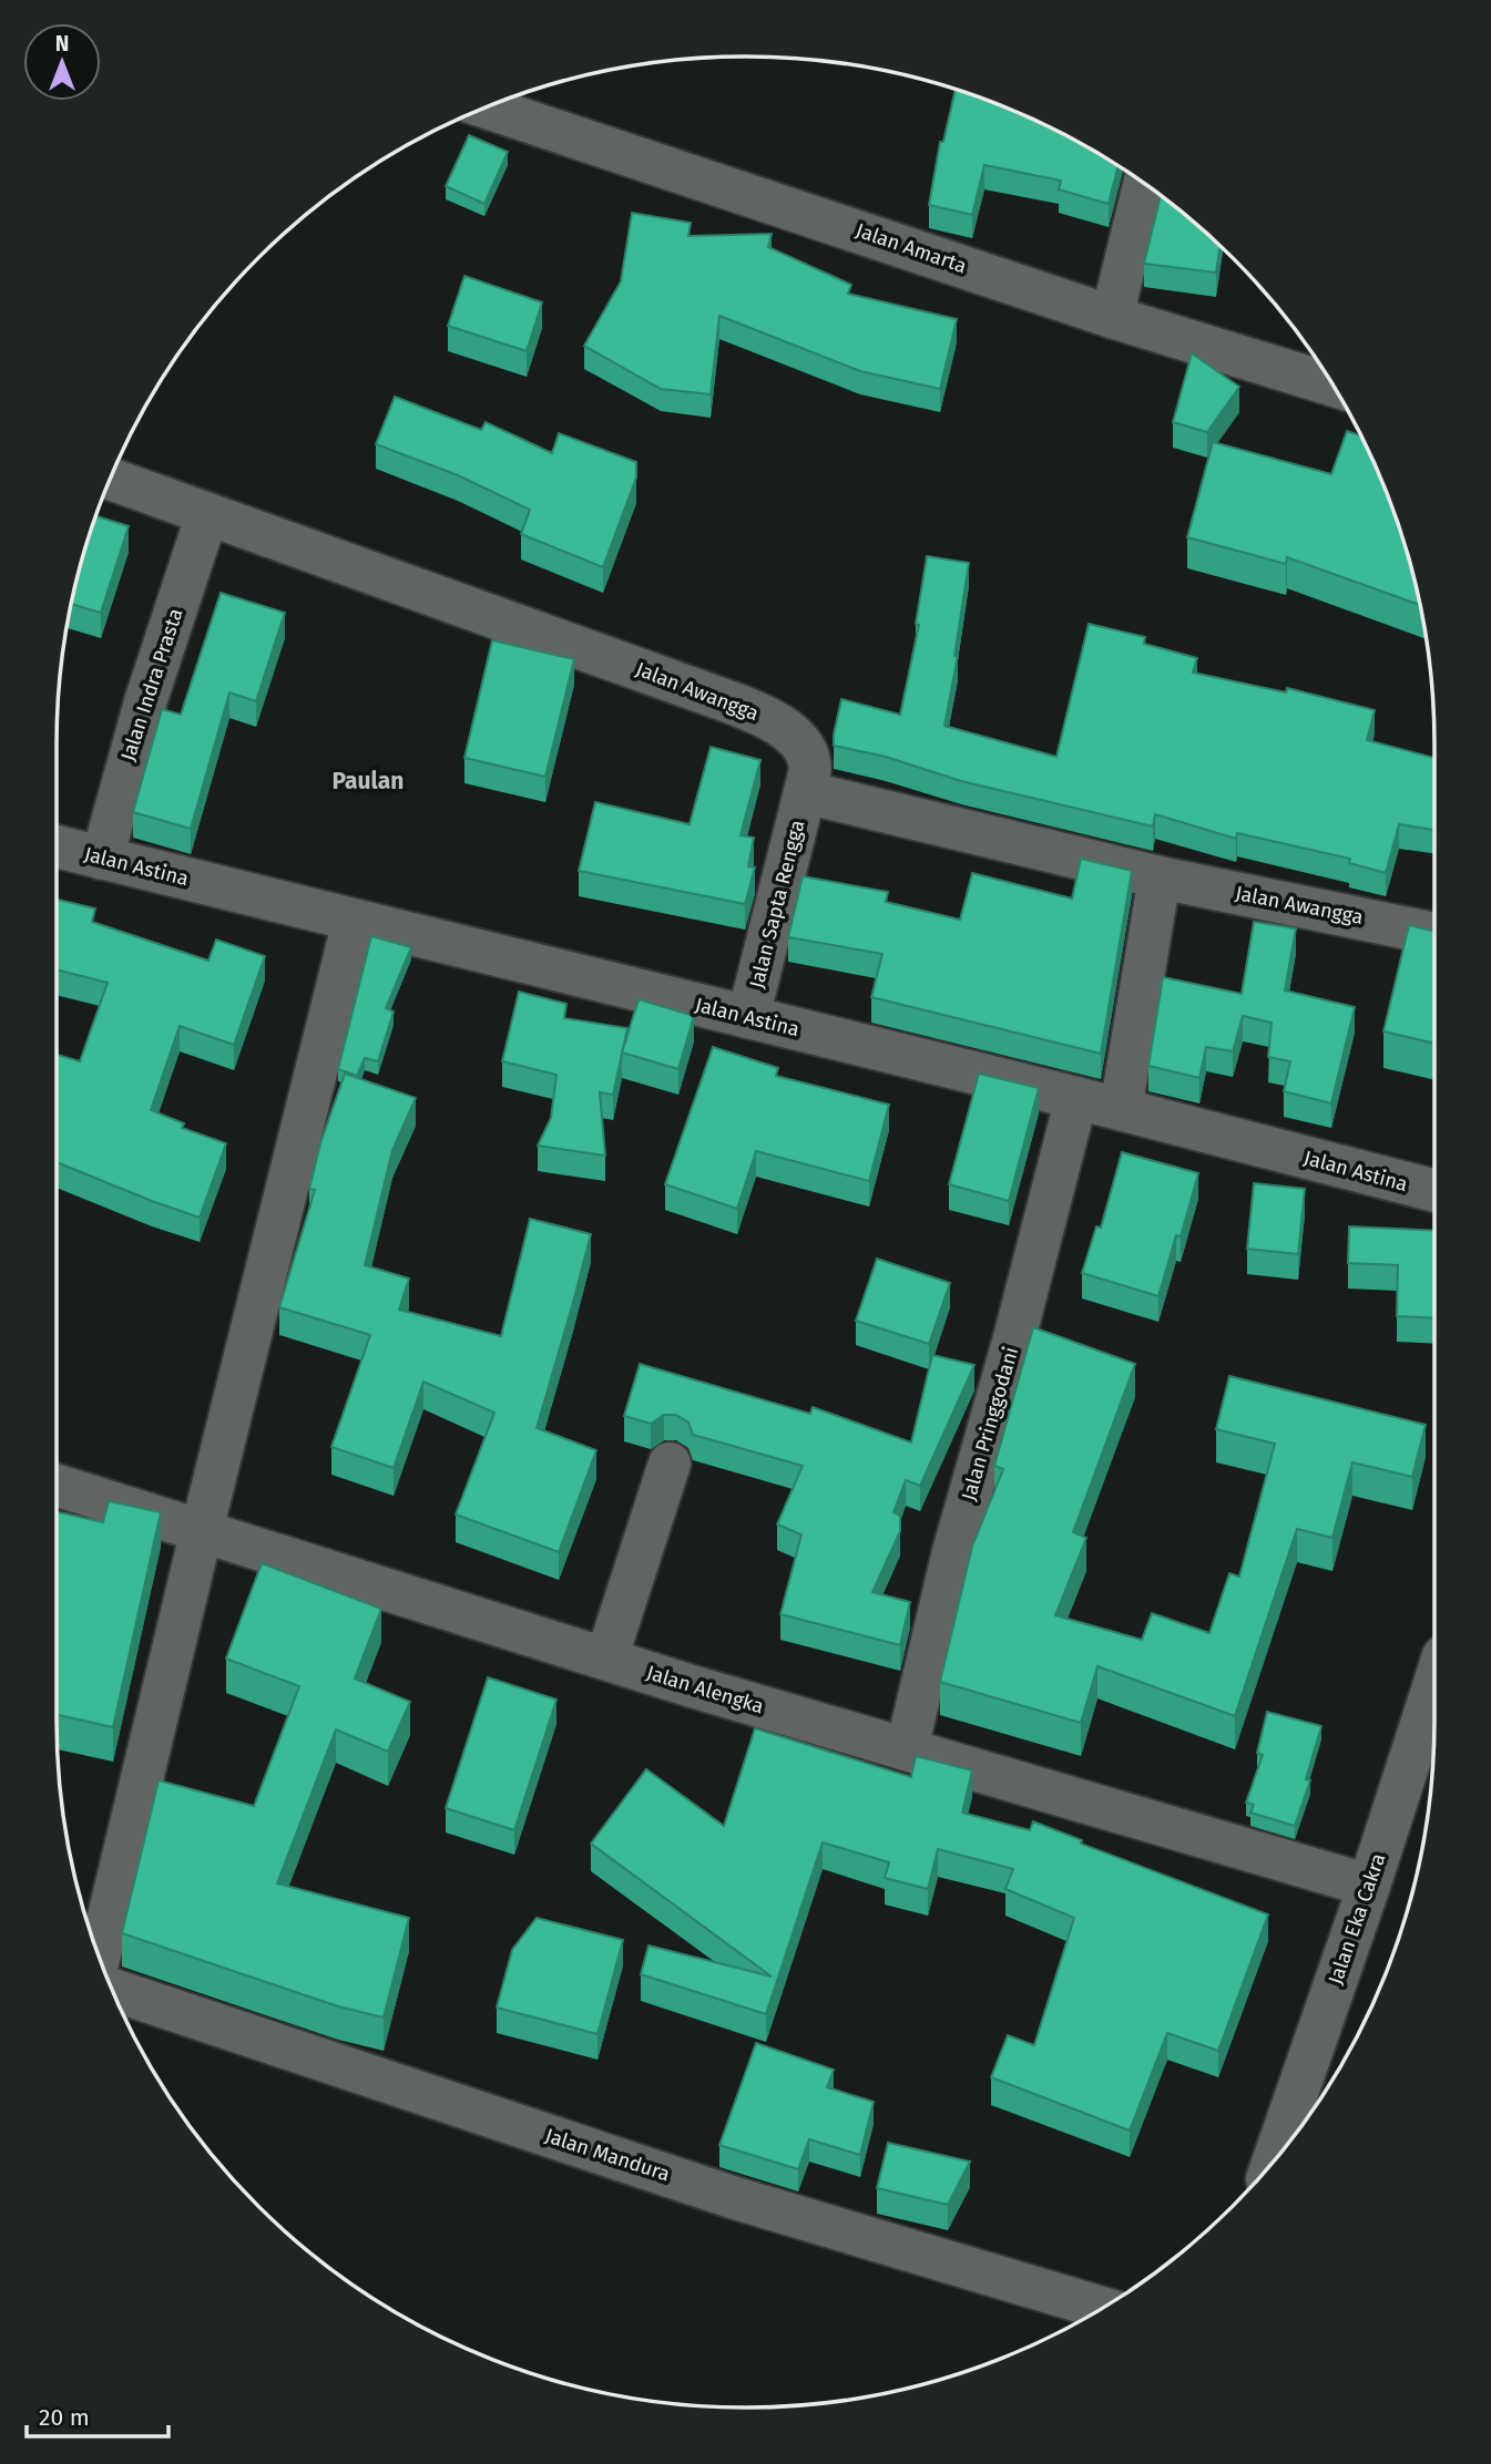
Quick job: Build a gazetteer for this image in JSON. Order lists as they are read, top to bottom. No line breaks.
{"streets":{"street":["Jalan Amarta","Jalan Indra Prasta","Jalan Awangga","Jalan Astina","Jalan Sapta Rengga","Jalan Pringgodani","Jalan Alengka","Jalan Eka Cakra","Jalan Mandura"]},"crossings":[["Jalan Indra Prasta","Jalan Awangga"],["Jalan Indra Prasta","Jalan Astina"],["Jalan Awangga","Jalan Sapta Rengga"],["Jalan Astina","Jalan Sapta Rengga"],["Jalan Astina","Jalan Pringgodani"],["Jalan Pringgodani","Jalan Alengka"],["Jalan Alengka","Jalan Eka Cakra"]],"districts":["Paulan"],"scale_bar":"20 m","north":"top"}
